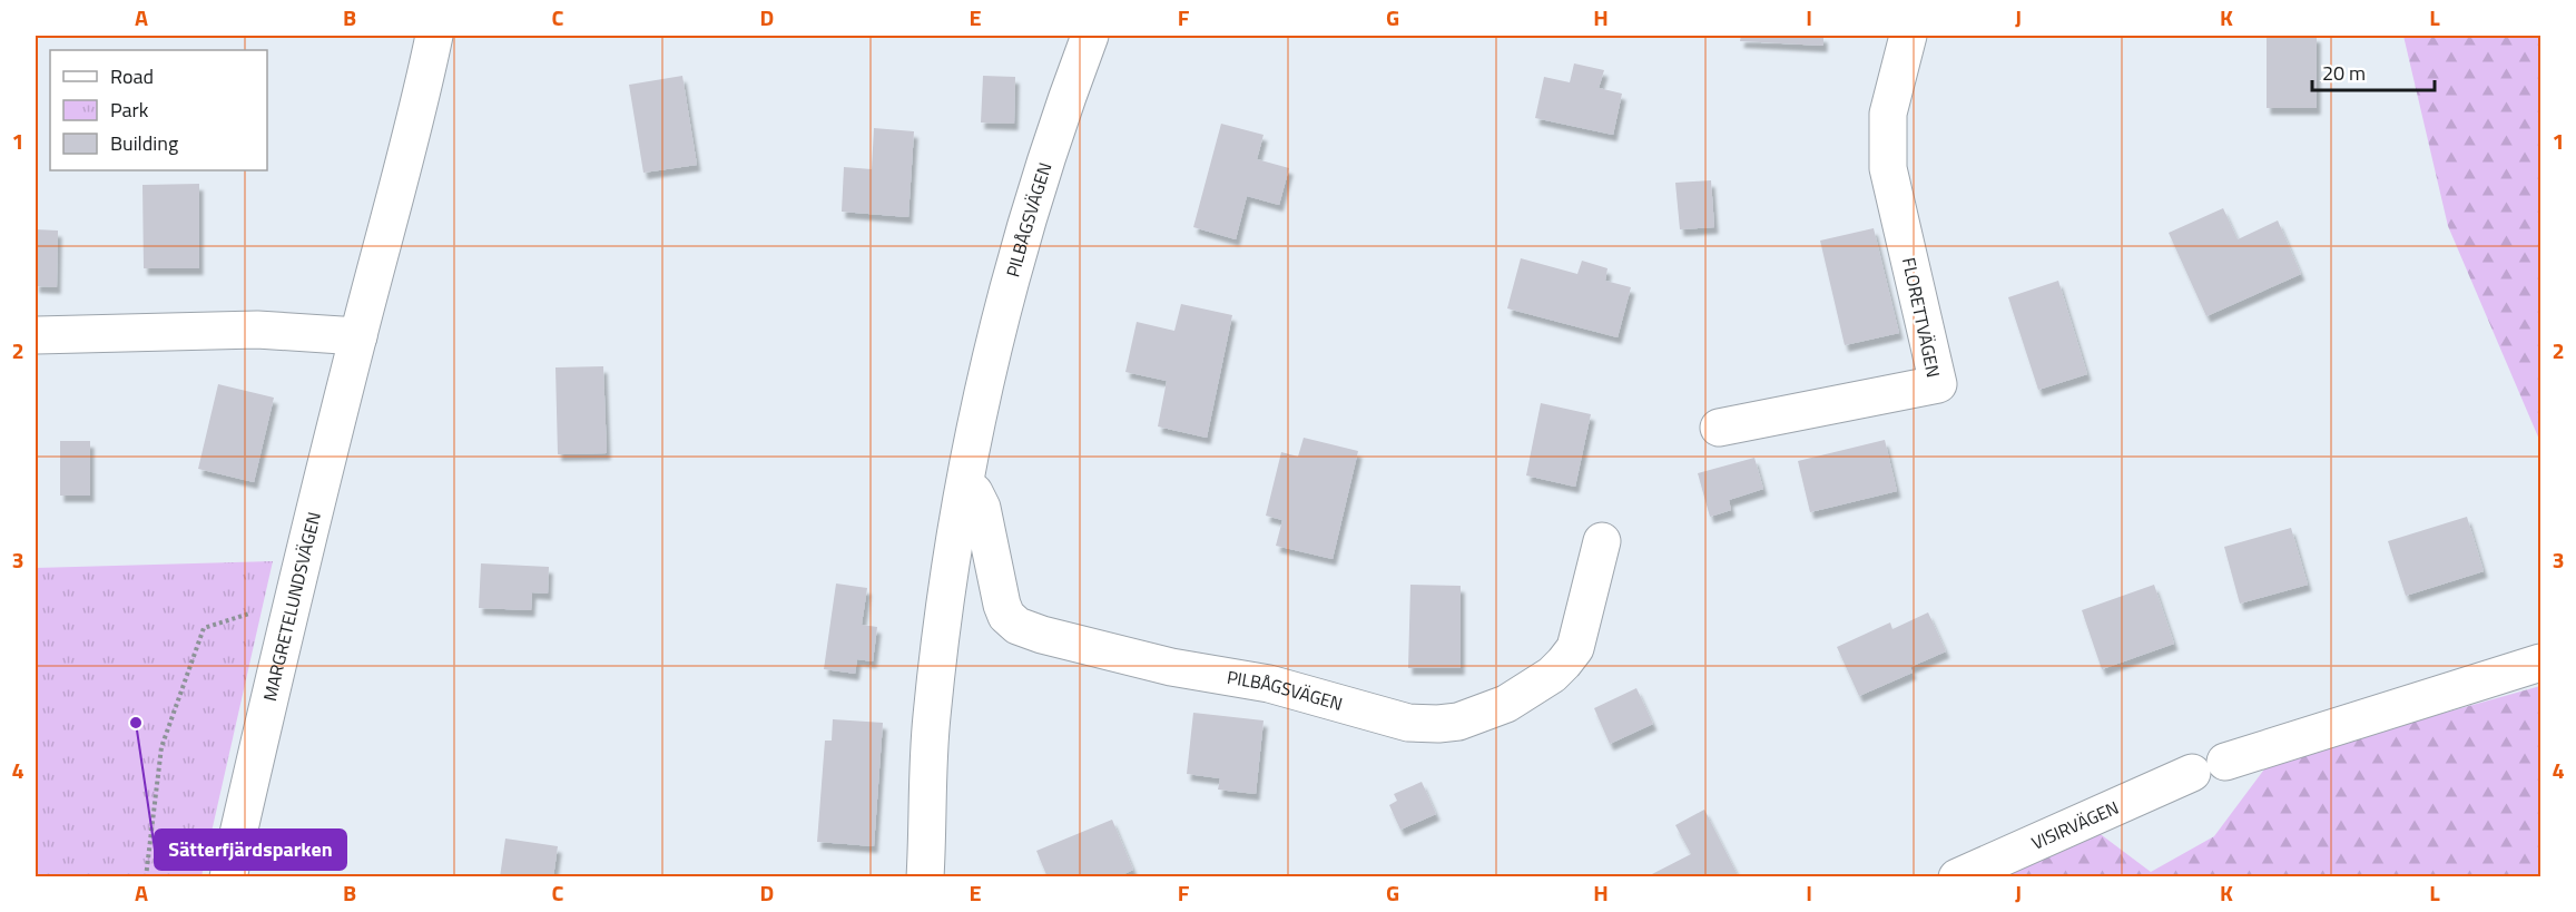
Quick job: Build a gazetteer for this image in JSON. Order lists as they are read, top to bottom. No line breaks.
{"streets":{"street":["PILBÅGSVÄGEN","FLORETTVÄGEN","MARGRETELUNDSVÄGEN","VISIRVÄGEN"]},"places":["Sätterfjärdsparken"],"legend":["Road","Park","Building"],"scale_bar":"20 m","grid":{"columns":["A","B","C","D","E","F","G","H","I","J","K","L"],"rows":["1","2","3","4"]}}
